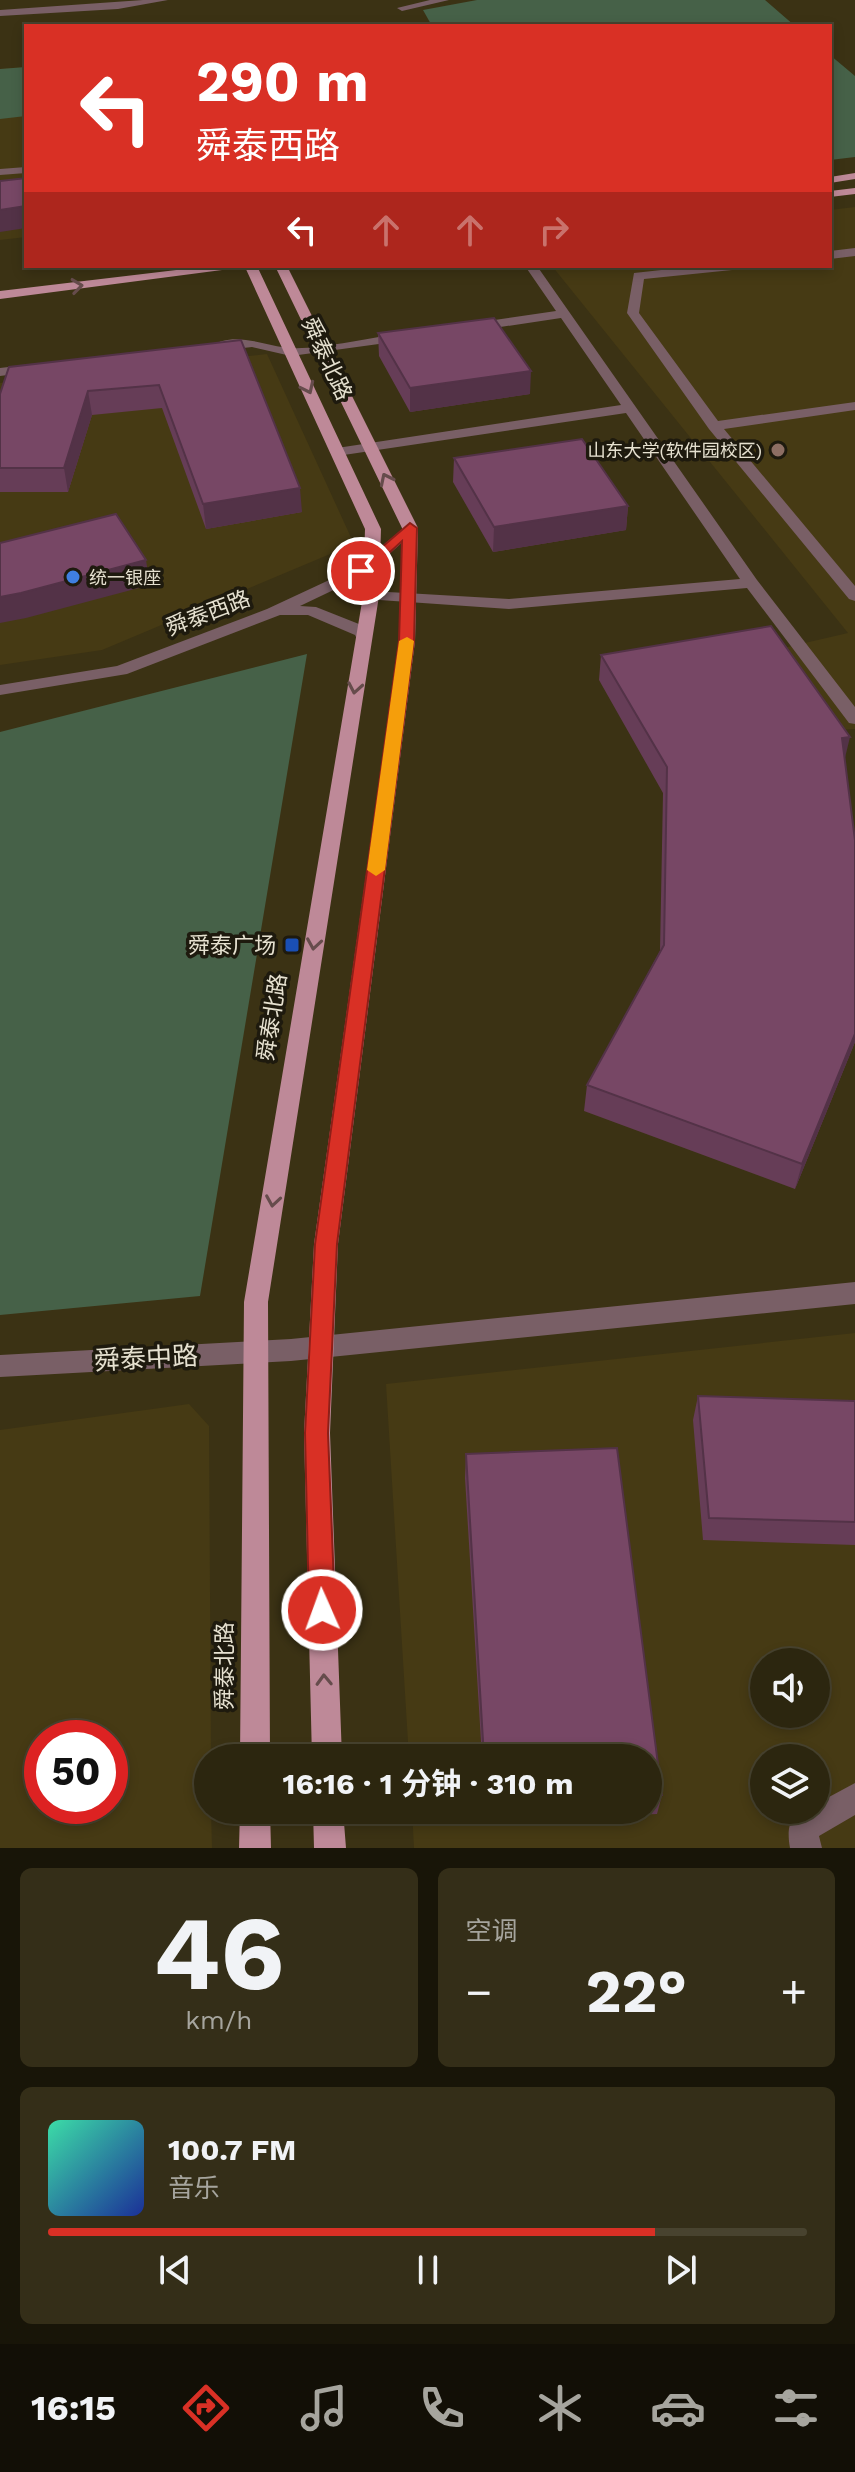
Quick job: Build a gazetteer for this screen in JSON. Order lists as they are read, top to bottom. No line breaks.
{"streets":{"main road":["舜泰北路"],"street":["舜泰西路","舜泰中路"]},"crossings":[["舜泰北路","舜泰西路"],["舜泰北路","舜泰中路"]],"places":{"other":["山东大学(软件园校区)","统一银座"],"transit":["舜泰广场"]},"page":{"turn":["290 m","舜泰西路"],"limit":"50","trip":"16:16 · 1 分钟 · 310 m","tile":[["46","km/h"],"空调"],"heat":["−","22°","+"],"song":["100.7 FM","音乐"],"tabs":"16:15"}}
